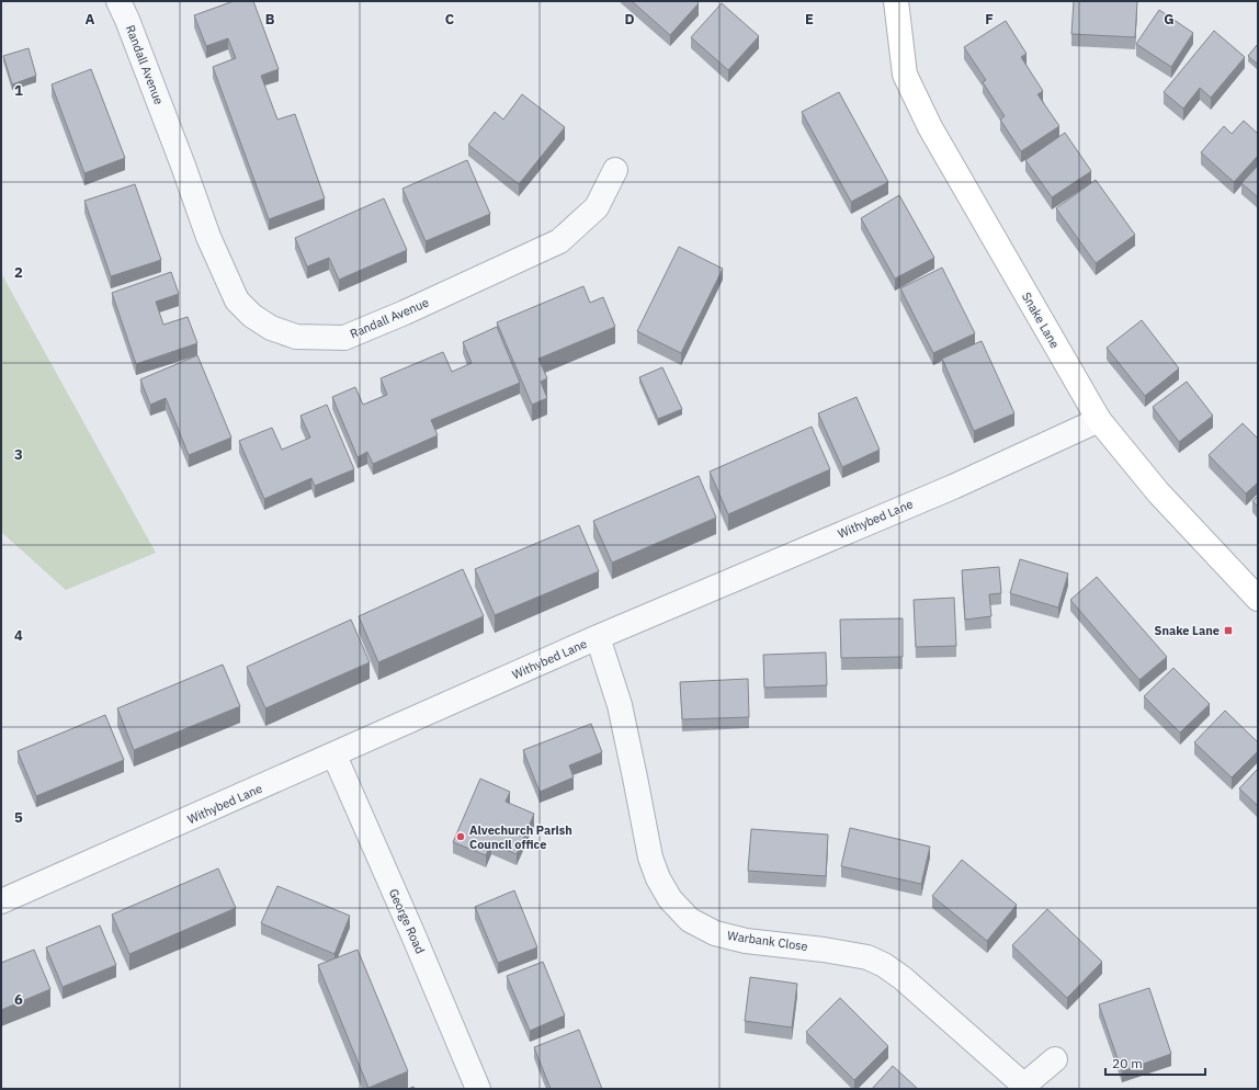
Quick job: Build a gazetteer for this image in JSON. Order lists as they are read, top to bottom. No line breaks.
{"streets":{"street":["Randall Avenue","Snake Lane","Withybed Lane","George Road","Warbank Close"]},"crossings":[["Snake Lane","Withybed Lane"],["Withybed Lane","George Road"],["Withybed Lane","Warbank Close"]],"places":{"transit":["Snake Lane"],"other":["Alvechurch Parish Council office"]},"scale_bar":"20 m","grid":{"columns":["A","B","C","D","E","F","G"],"rows":["1","2","3","4","5","6"]}}
